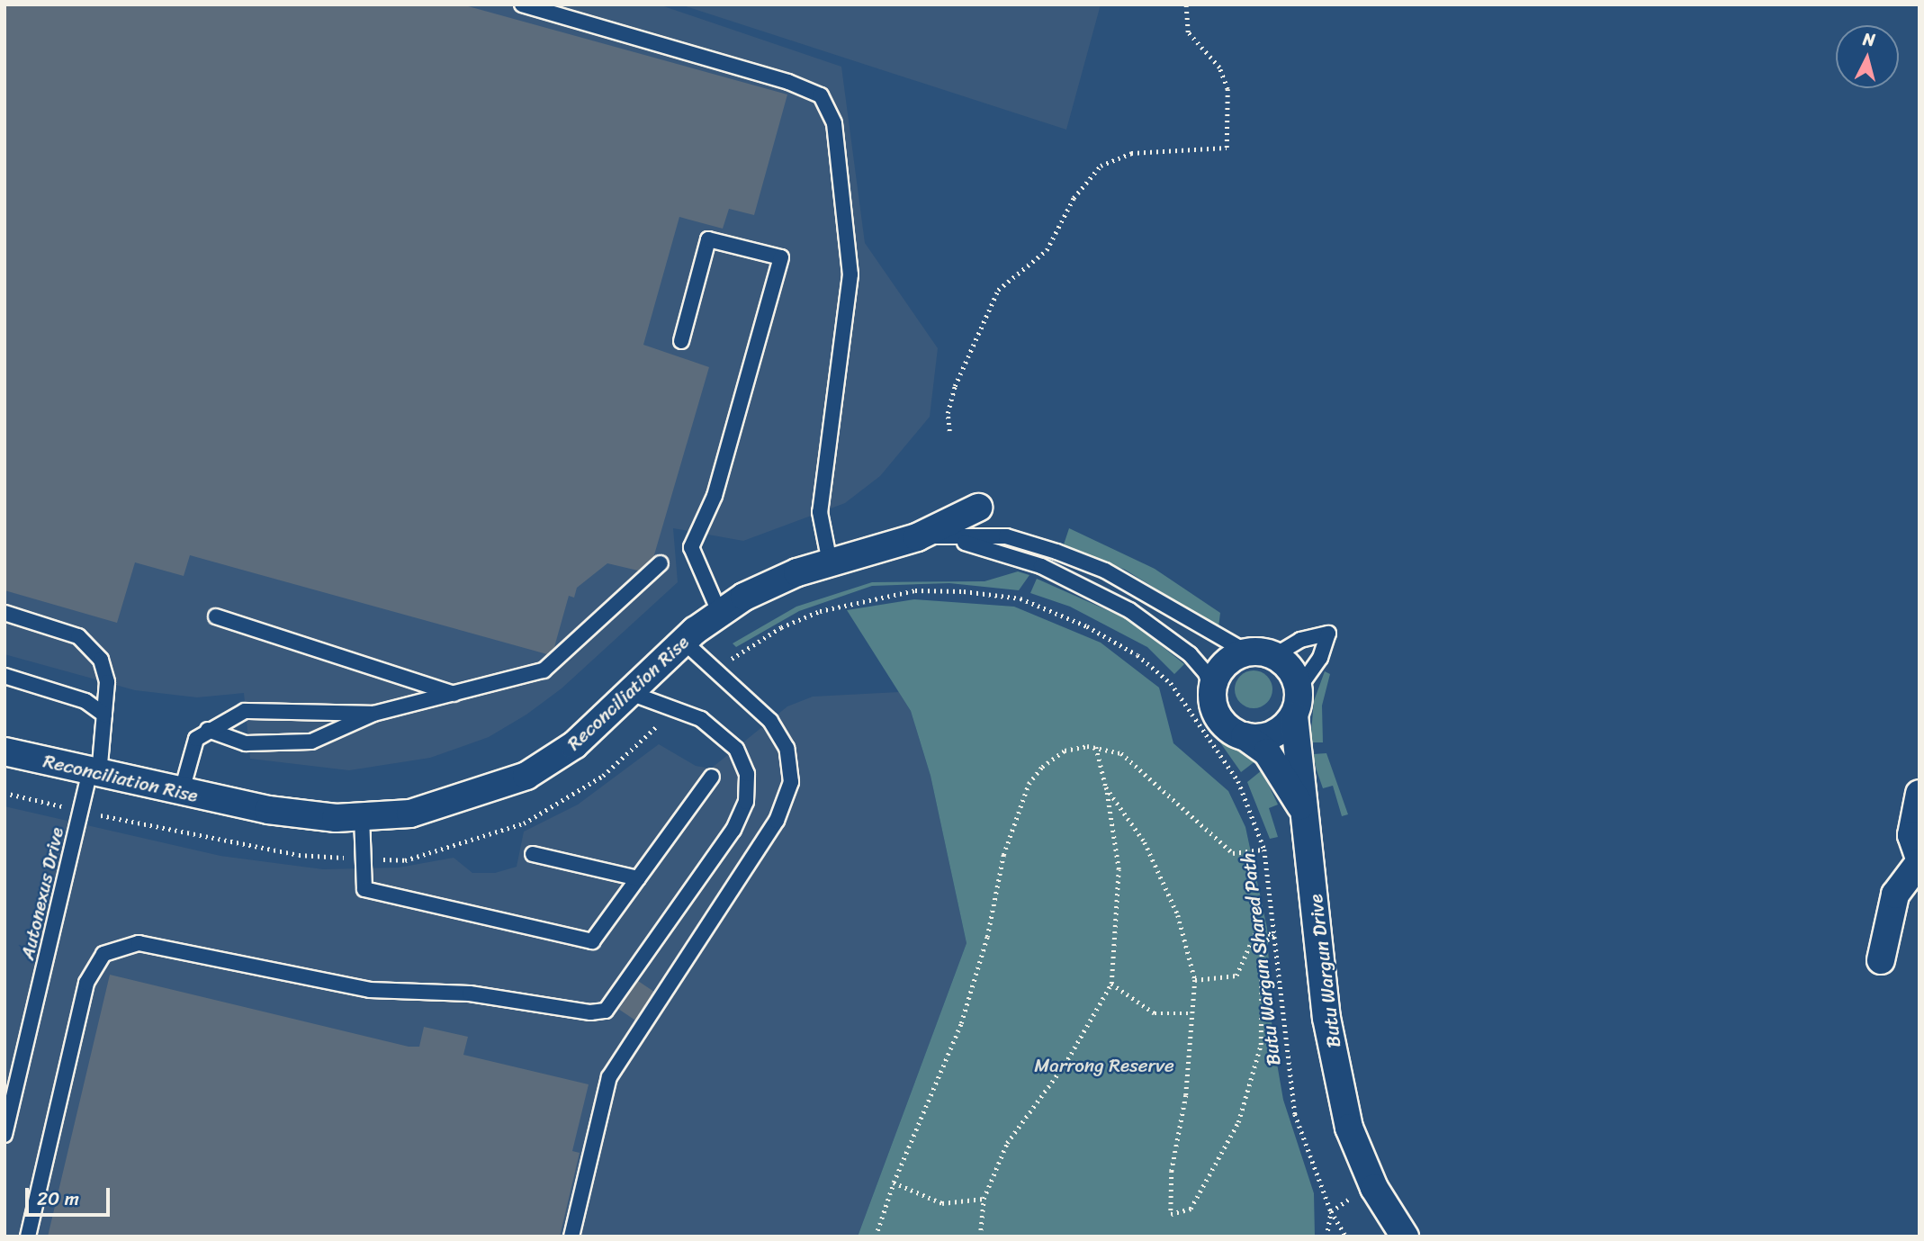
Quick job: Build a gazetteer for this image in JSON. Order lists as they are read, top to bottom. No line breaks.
{"streets":{"street":["Reconciliation Rise","Butu Wargun Drive"],"lane":["Autonexus Drive"],"path":["Butu Wargun Shared Path"]},"crossings":[["Reconciliation Rise","Autonexus Drive"]],"parks":["Marrong Reserve"],"scale_bar":"20 m","north":"top"}
